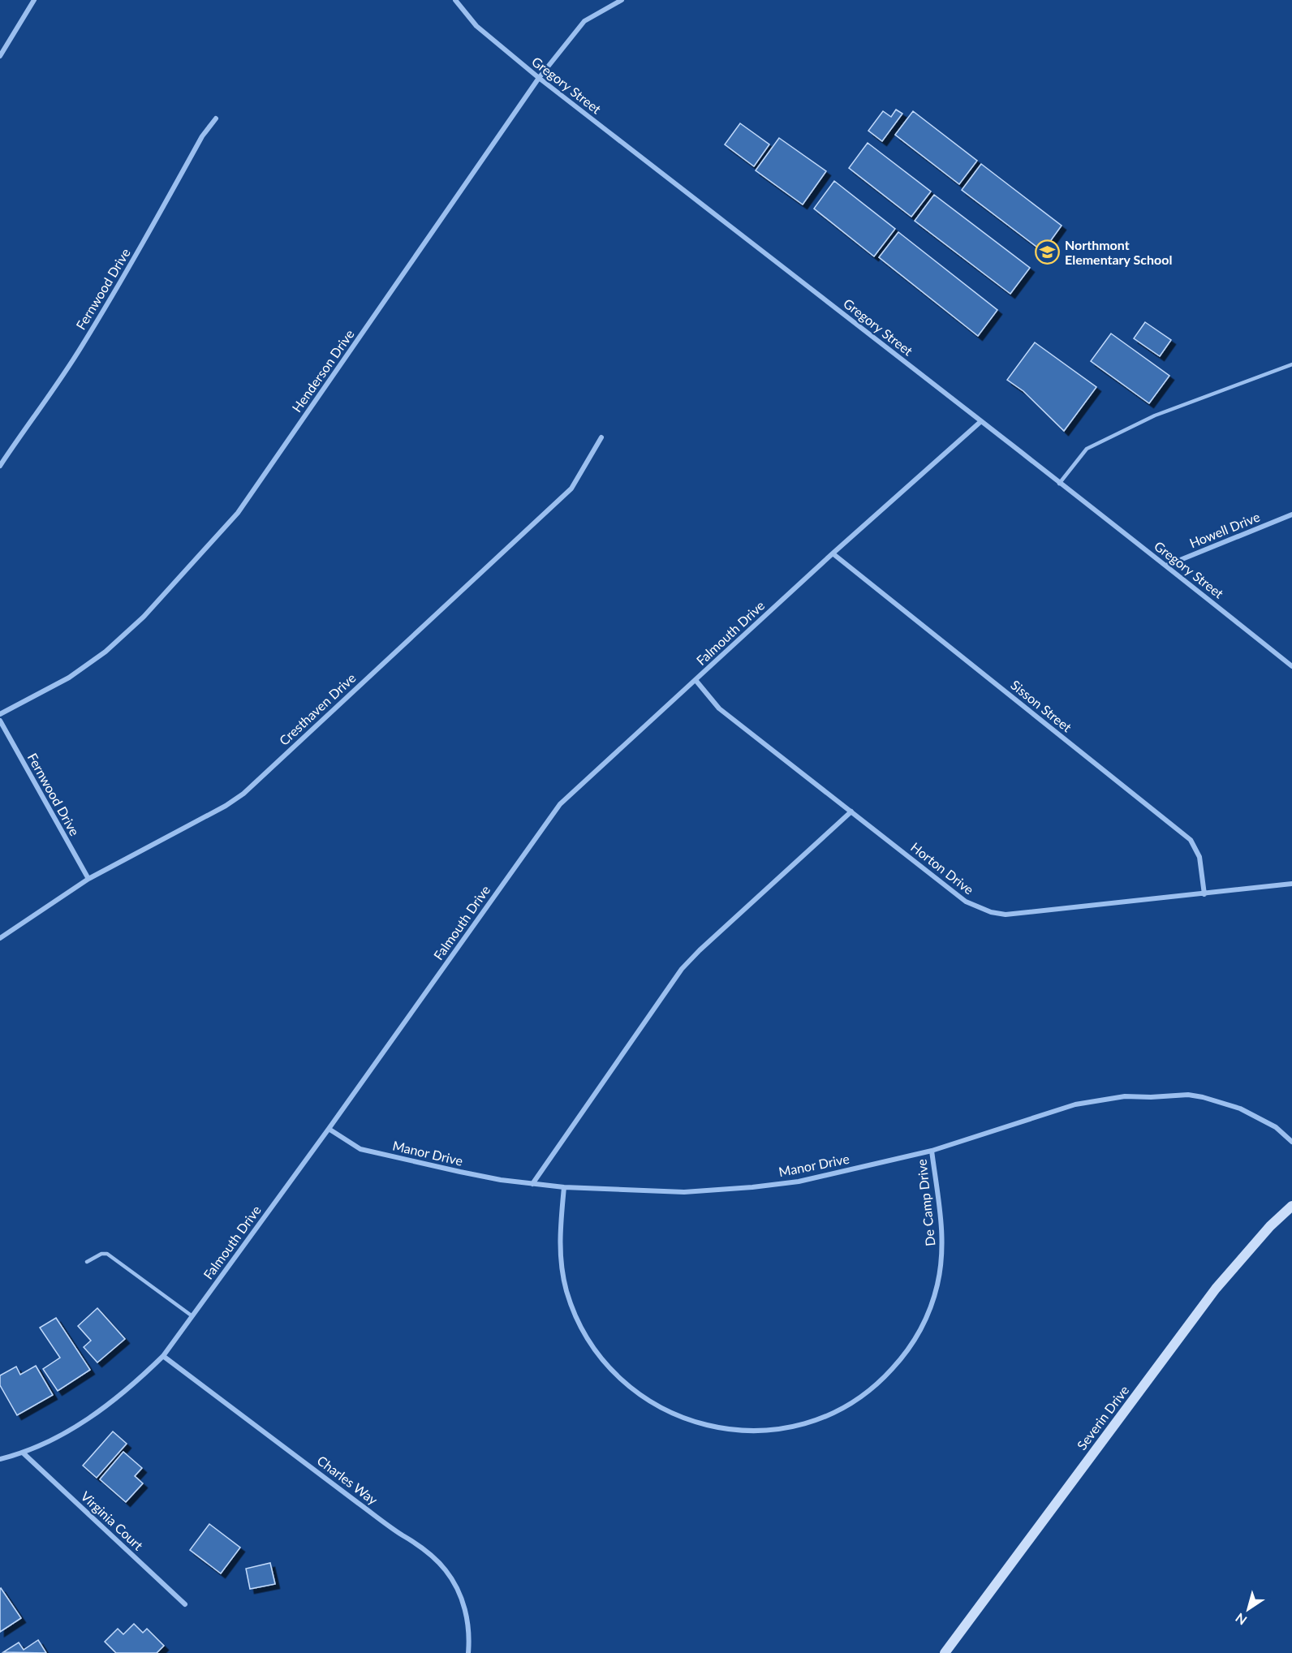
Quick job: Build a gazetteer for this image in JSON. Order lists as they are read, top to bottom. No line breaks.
{"streets":{"street":["Gregory Street","Fernwood Drive","Henderson Drive","Howell Drive","Falmouth Drive","Sisson Street","Cresthaven Drive","Horton Drive","Manor Drive","De Camp Drive","Severin Drive","Charles Way","Virginia Court"]},"crossings":[["Gregory Street","Henderson Drive"],["Gregory Street","Howell Drive"],["Gregory Street","Falmouth Drive"],["Fernwood Drive","Cresthaven Drive"],["Falmouth Drive","Sisson Street"],["Falmouth Drive","Horton Drive"],["Falmouth Drive","Manor Drive"],["Falmouth Drive","Charles Way"],["Falmouth Drive","Virginia Court"],["Sisson Street","Horton Drive"],["Manor Drive","De Camp Drive"]],"places":{"school or university":["Northmont Elementary School"]},"north":"bottom left"}
